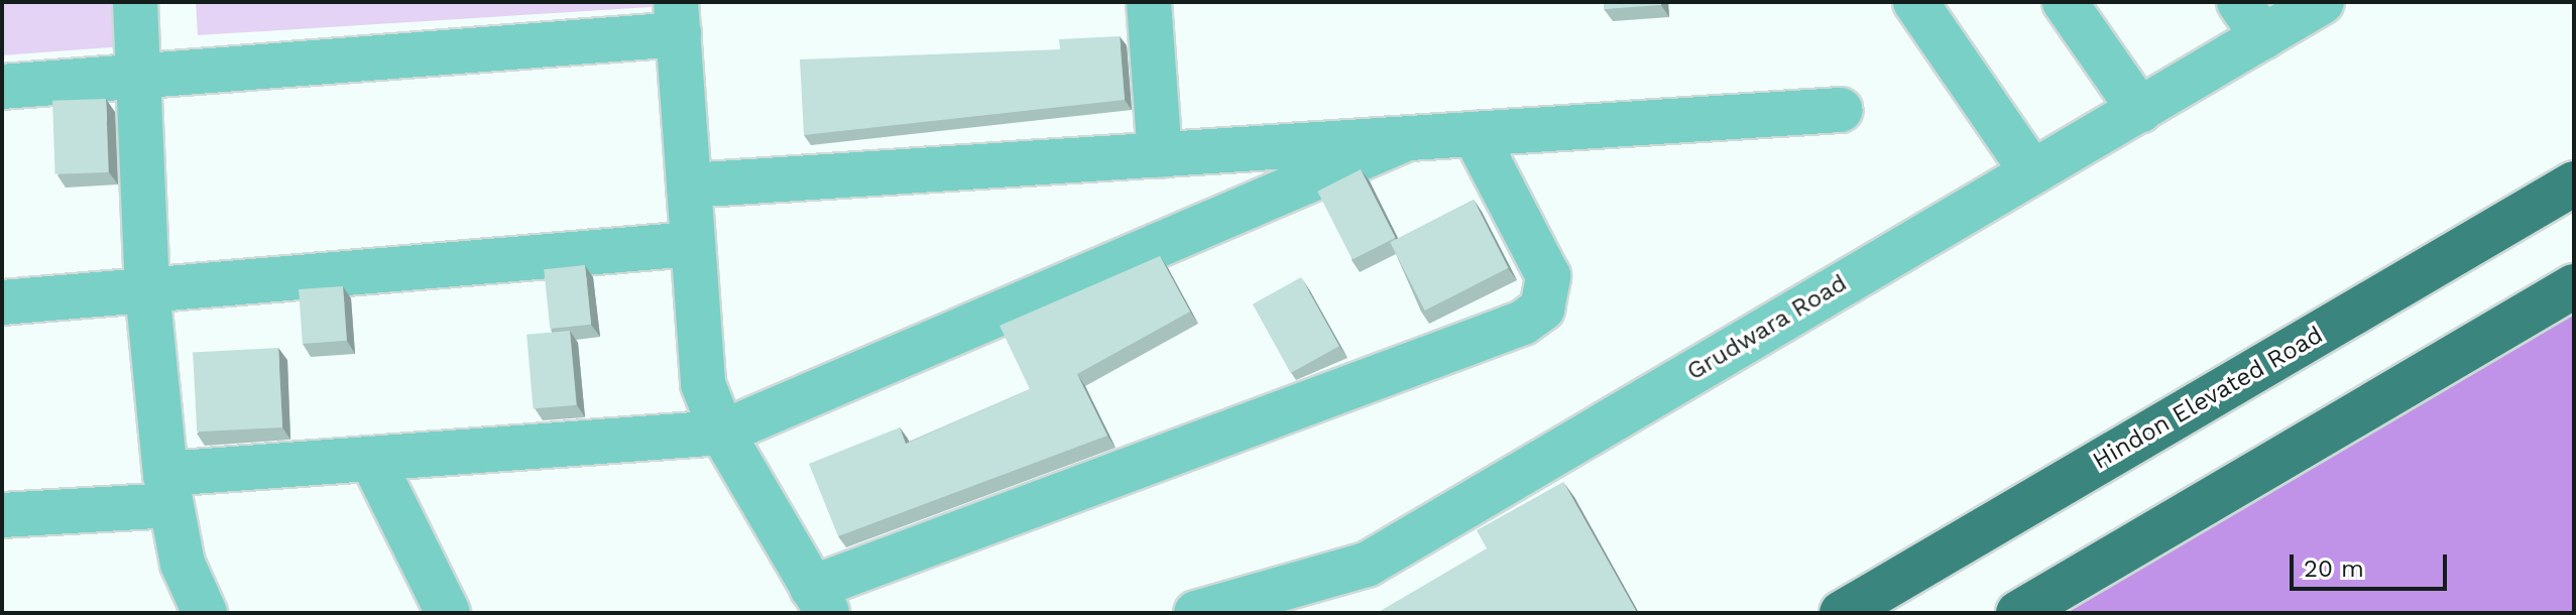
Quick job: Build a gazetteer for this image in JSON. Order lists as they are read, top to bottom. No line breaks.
{"streets":{"highway":["Hindon Elevated Road"],"street":["Grudwara Road"]},"scale_bar":"20 m"}
